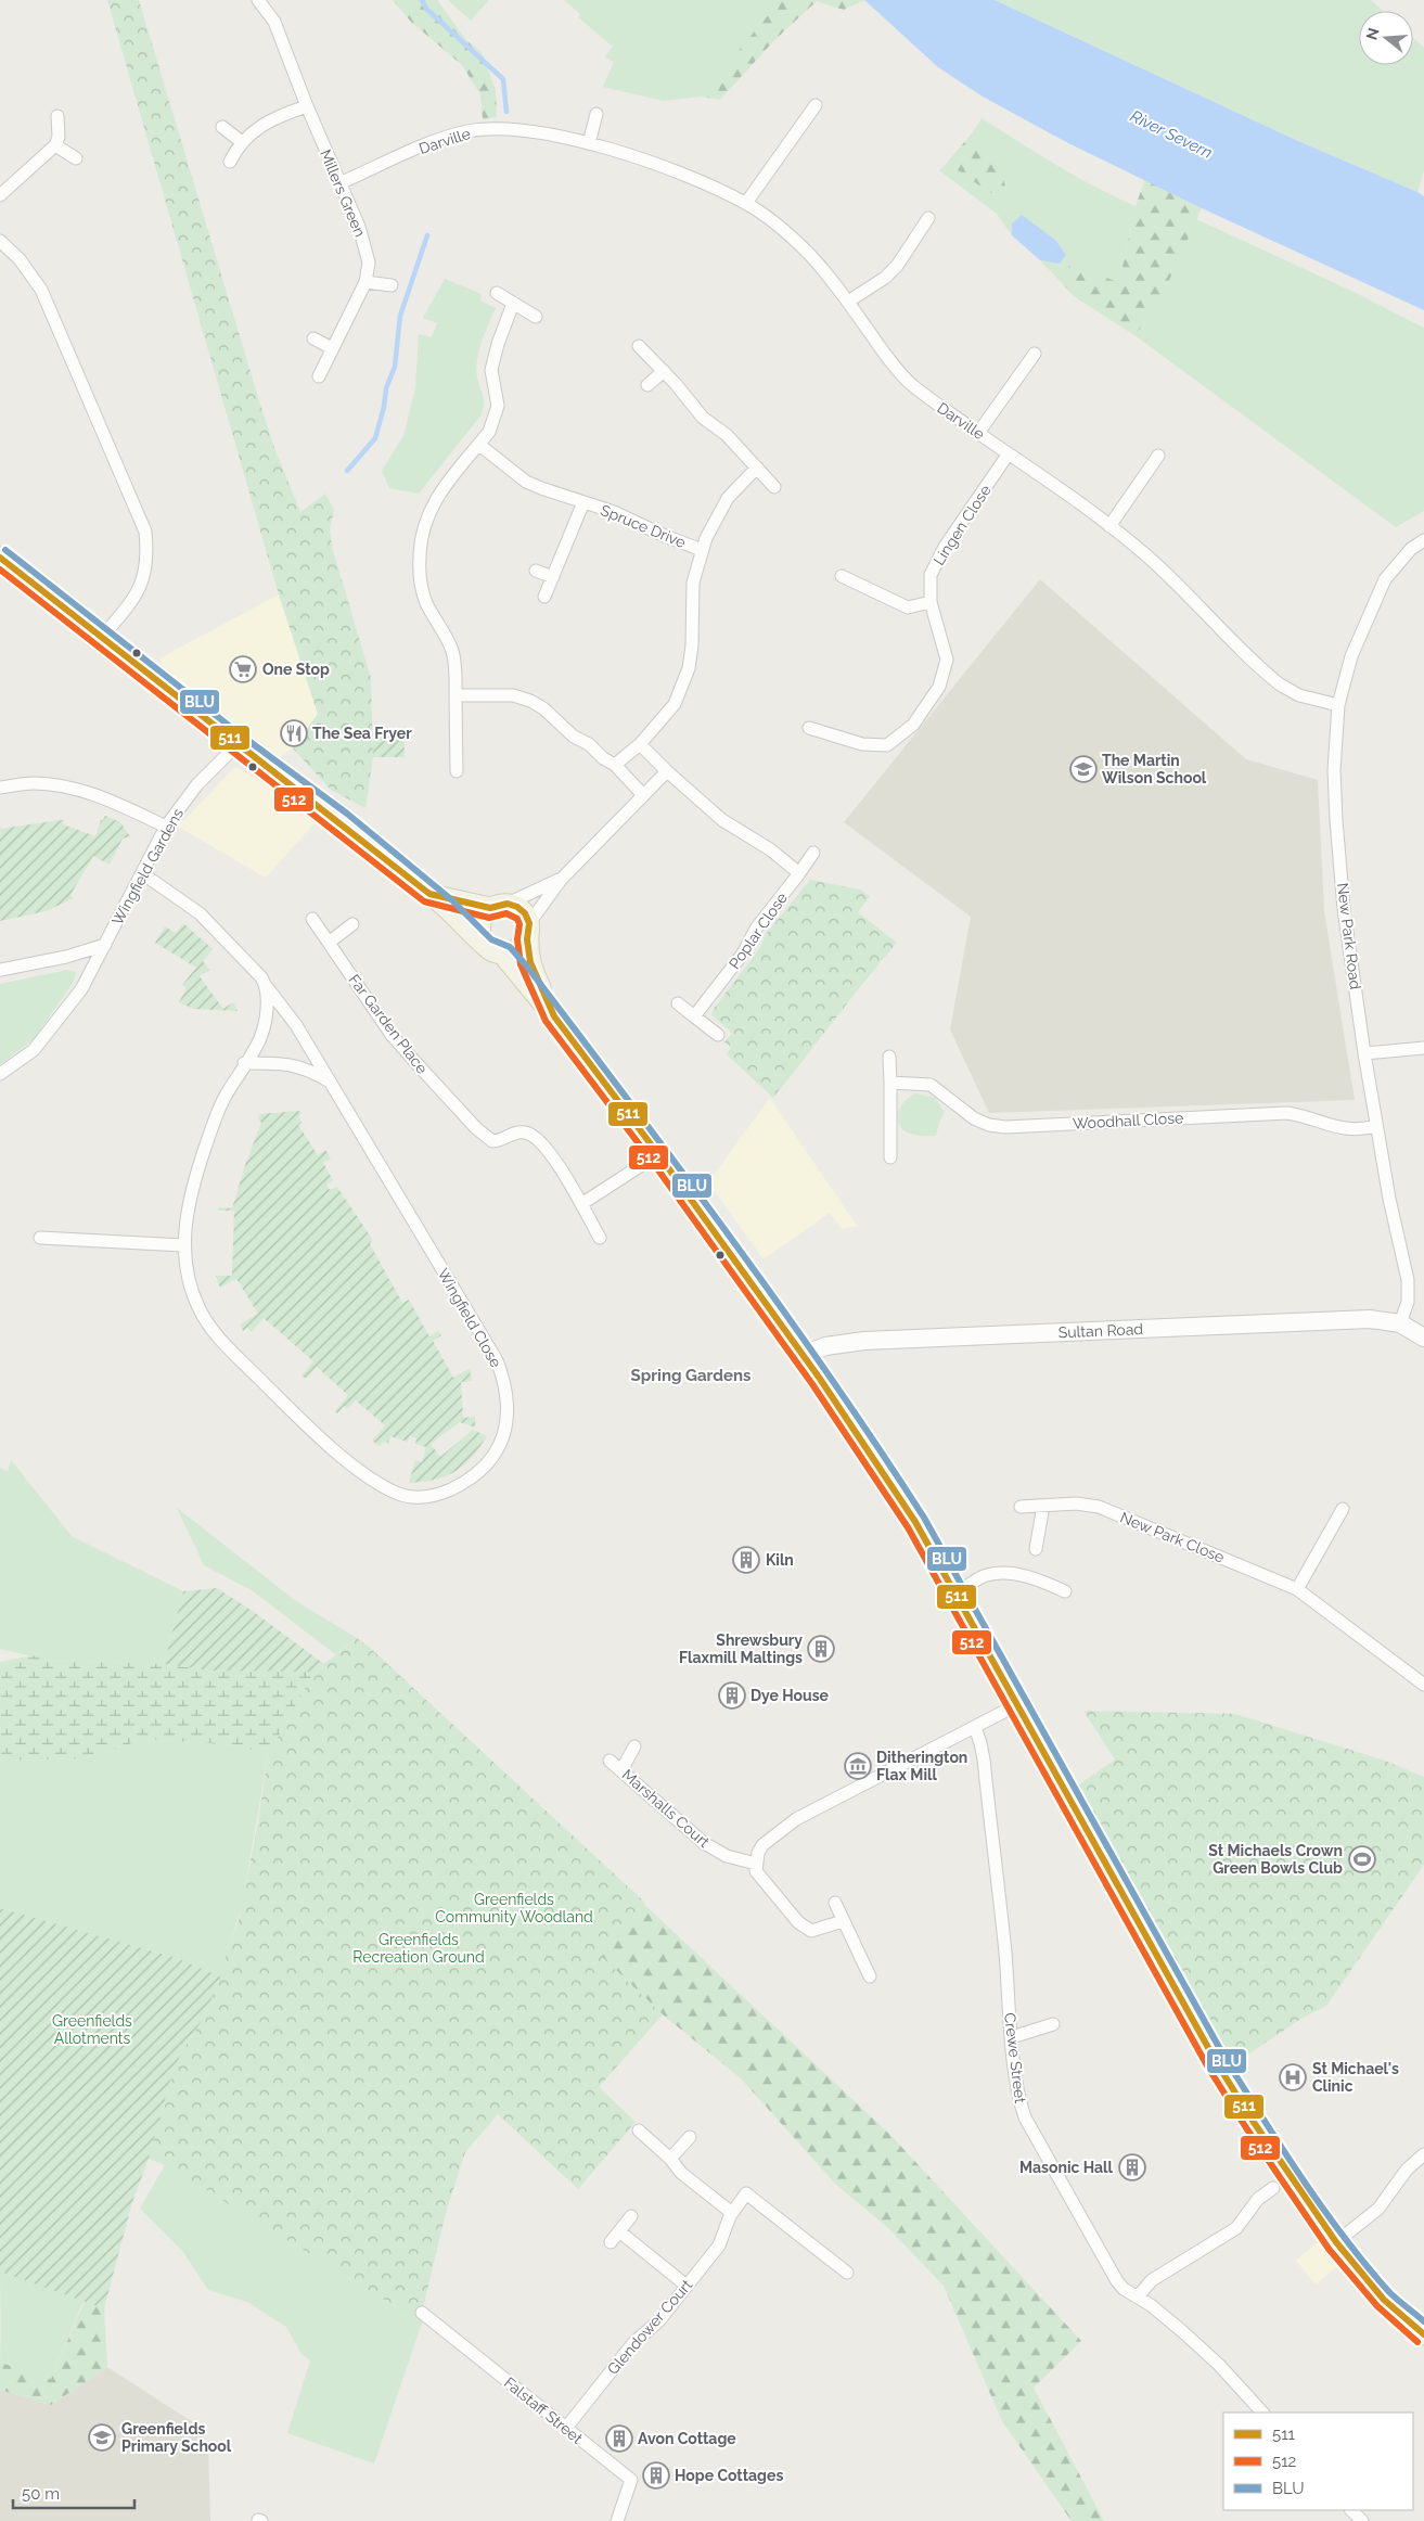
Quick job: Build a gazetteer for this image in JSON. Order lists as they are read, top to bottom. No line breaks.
{"streets":{"street":["Darville","Millers Green","Lingen Close","Spruce Drive","Wingfield Gardens","Poplar Close","New Park Road","Far Garden Place","Woodhall Close","Wingfield Close","Sultan Road","New Park Close","Marshalls Court","Crewe Street","Glendower Court","Falstaff Street"]},"crossings":[["Darville","Millers Green"],["Darville","Lingen Close"],["Darville","New Park Road"],["Wingfield Gardens","Wingfield Close"],["New Park Road","Woodhall Close"],["New Park Road","Sultan Road"],["Glendower Court","Falstaff Street"]],"districts":["Spring Gardens"],"water":["River Severn"],"parks":["Greenfields Community Woodland","Greenfields Recreation Ground","Greenfields Allotments"],"places":{"supermarket":["One Stop"],"restaurant":["The Sea Fryer"],"school or university":["The Martin Wilson School","Greenfields Primary School"],"building":["Kiln","Shrewsbury Flaxmill Maltings","Dye House","Masonic Hall","Avon Cottage","Hope Cottages"],"museum":["Ditherington Flax Mill"],"sports":["St Michaels Crown Green Bowls Club"],"hospital":["St Michael's Clinic"]},"lines":["transit line BLU","transit line 511","transit line 512"],"legend":["511","512","BLU"],"scale_bar":"50 m","north":"left"}
